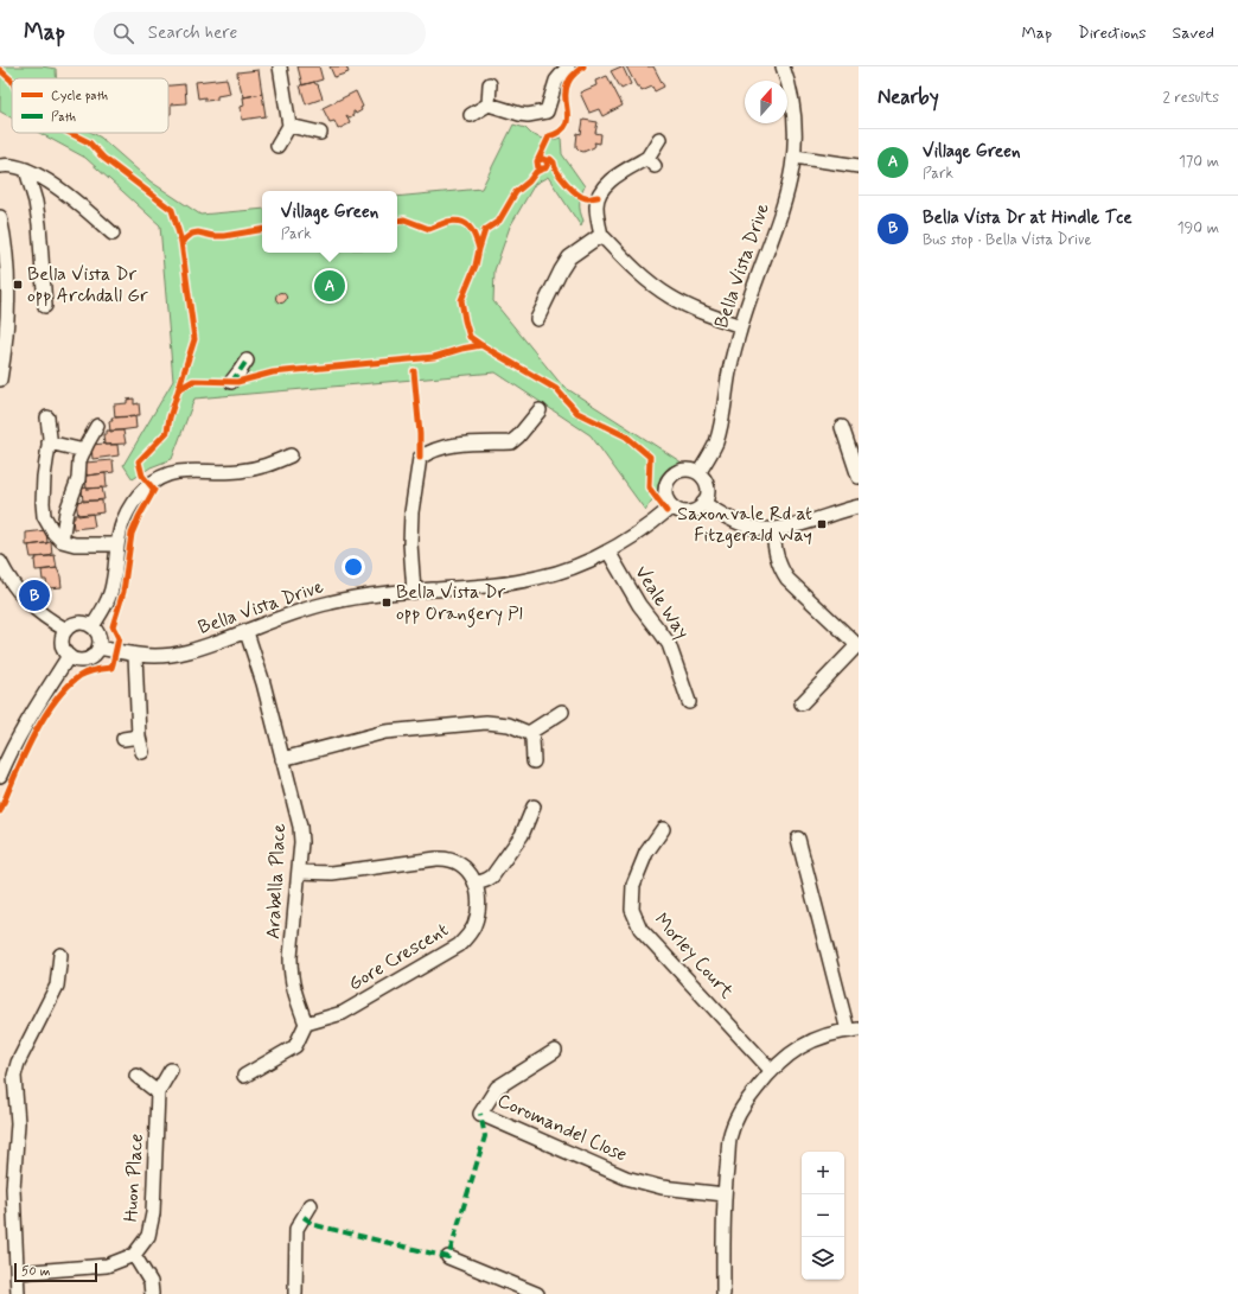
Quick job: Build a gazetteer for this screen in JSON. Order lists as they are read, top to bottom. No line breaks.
{"streets":{"street":["Bella Vista Drive","Veale Way","Arabella Place","Morley Court","Gore Crescent","Coromandel Close","Huon Place"]},"crossings":[["Bella Vista Drive","Veale Way"],["Bella Vista Drive","Arabella Place"],["Arabella Place","Gore Crescent"]],"places":{"transit":["Bella Vista Dr opp Archdall Gr","Saxonvale Rd at Fitzgerald Way","Bella Vista Dr opp Orangery Pl"]},"legend":["Cycle path","Path"],"scale_bar":"50 m","north":"top","page":{"header":"Map","search":"Search here","nav":["Map","Directions","Saved"],"heading":["Nearby","2 results"],"list":[{"mark":"A","name":"Village Green","note":"Park","value":"170 m"},{"mark":"B","name":"Bella Vista Dr at Hindle Tce","note":"Bus stop · Bella Vista Drive","value":"190 m"}],"popup":["Village Green","Park"],"pins":["A","B"],"map_buttons":["+","−"],"scale":"50 m"}}
